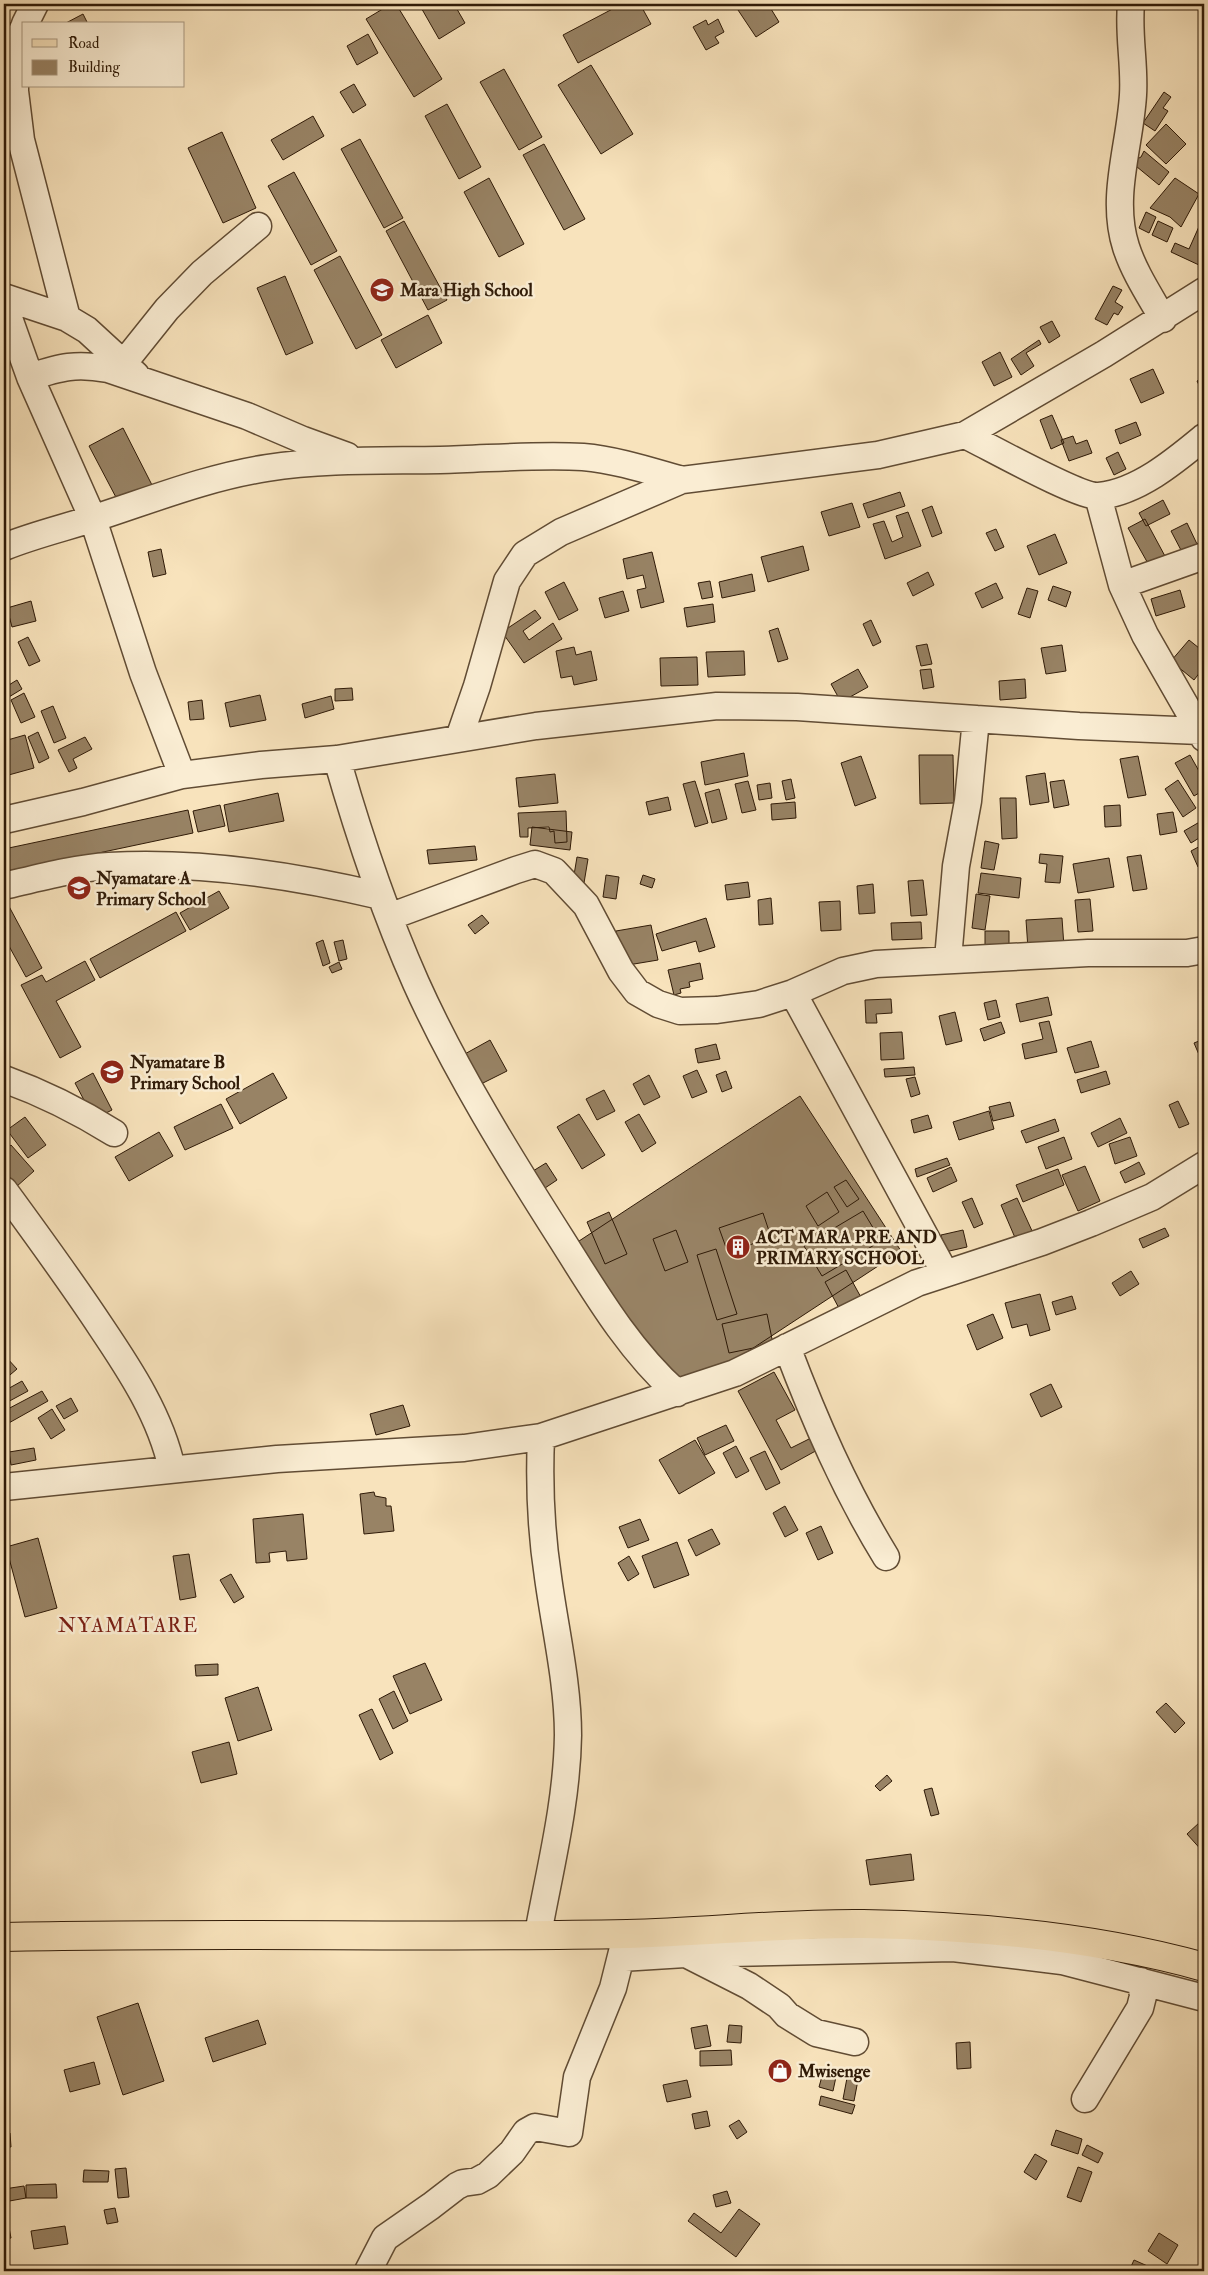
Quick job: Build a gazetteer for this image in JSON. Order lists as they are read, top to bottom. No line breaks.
{"districts":["NYAMATARE"],"places":{"school or university":["Mara High School","Nyamatare A Primary School","Nyamatare B Primary School"],"building":["ACT MARA PRE AND PRIMARY SCHOOL"],"shop":["Mwisenge"]},"legend":["Road","Building"]}
